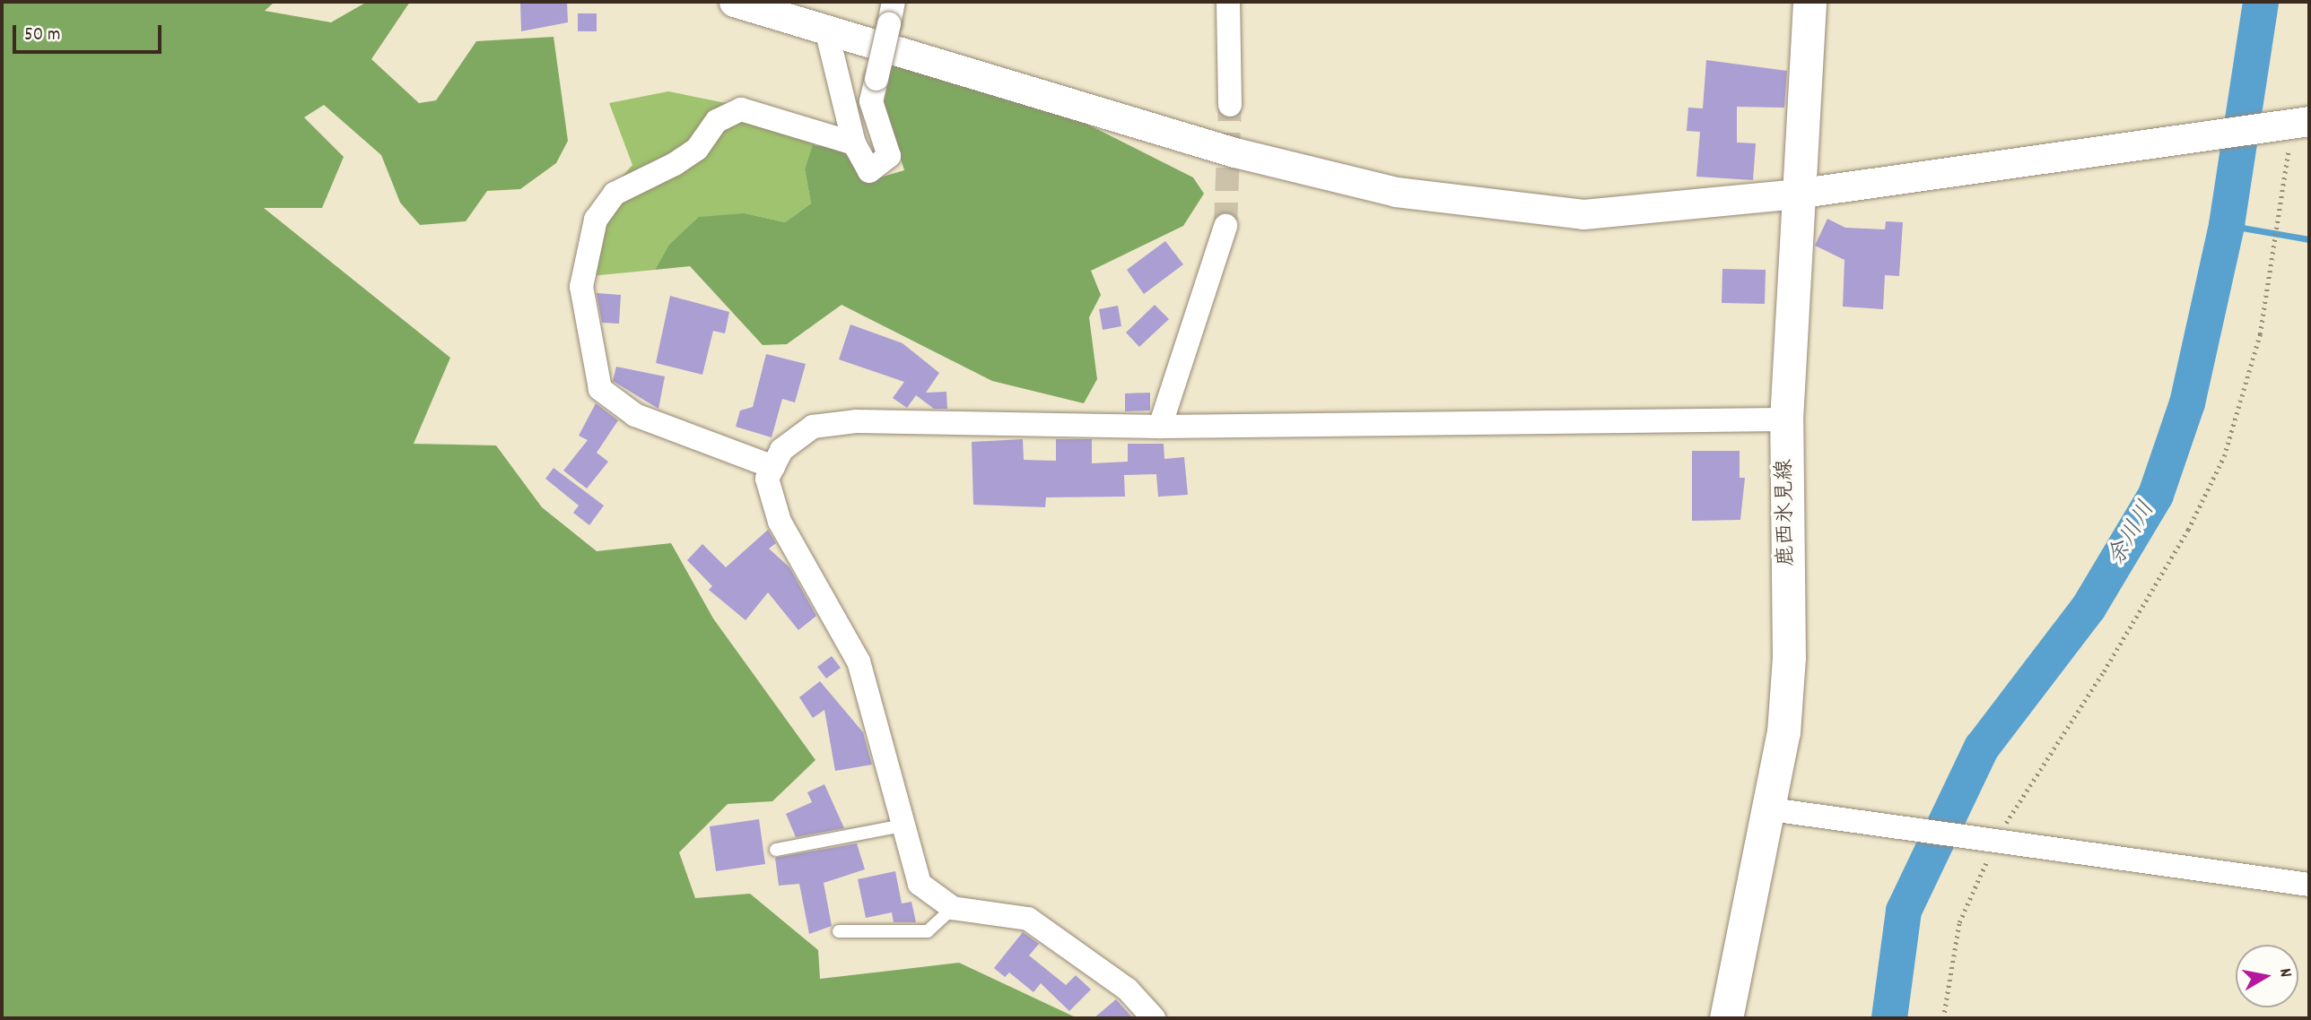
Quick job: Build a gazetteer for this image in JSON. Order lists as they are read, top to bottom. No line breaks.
{"streets":{"main road":["鹿西氷見線"]},"water":["余川川"],"scale_bar":"50 m","north":"right"}
